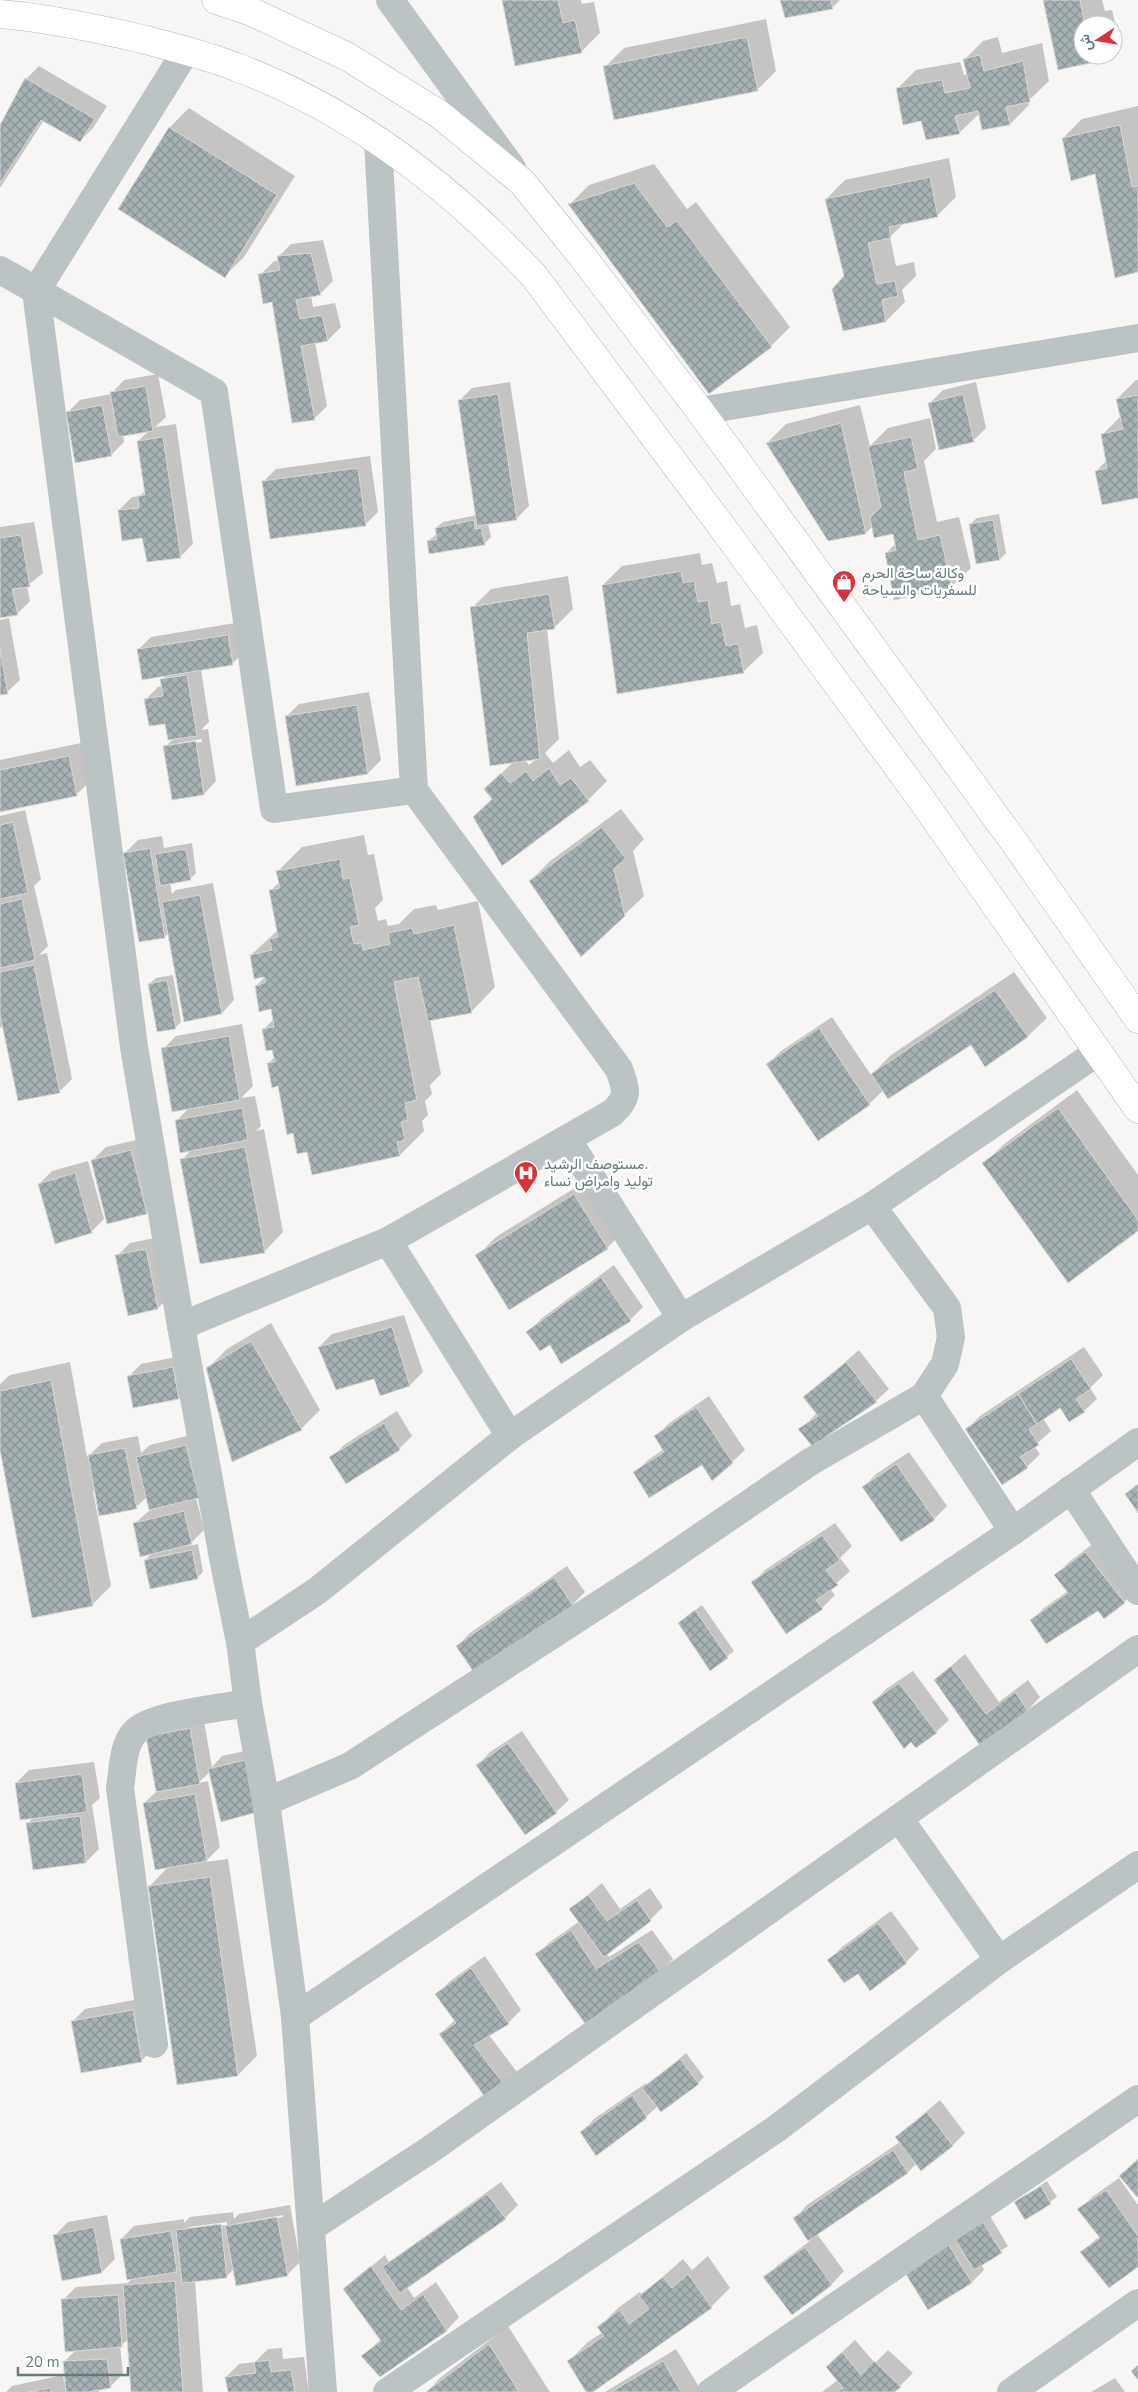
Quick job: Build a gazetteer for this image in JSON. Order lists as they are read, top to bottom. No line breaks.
{"places":{"shop":["وكالة ساحة الحرم للسفريات والسياحة"],"hospital":["مستوصف الرشيد. توليد وامراض نساء"]},"scale_bar":"20 m","north":"left"}
